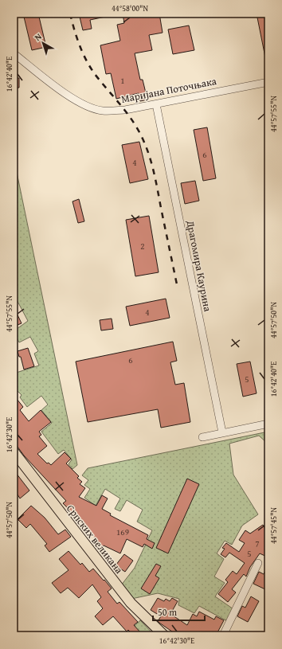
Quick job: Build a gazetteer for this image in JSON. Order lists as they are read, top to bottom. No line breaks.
{"streets":{"main road":["Српских великана"],"street":["Маријана Поточњака","Драгомира Каурина"]},"crossings":[["Маријана Поточњака","Драгомира Каурина"]],"house_numbers":["1","6","4","2","4","6","5","169","7","5"],"scale_bar":"50 m","north":"top left","coordinates":["44°58'00\"N","16°42'40\"E","44°57'55\"N","44°57'50\"N","16°42'30\"E","44°57'45\"N"]}
